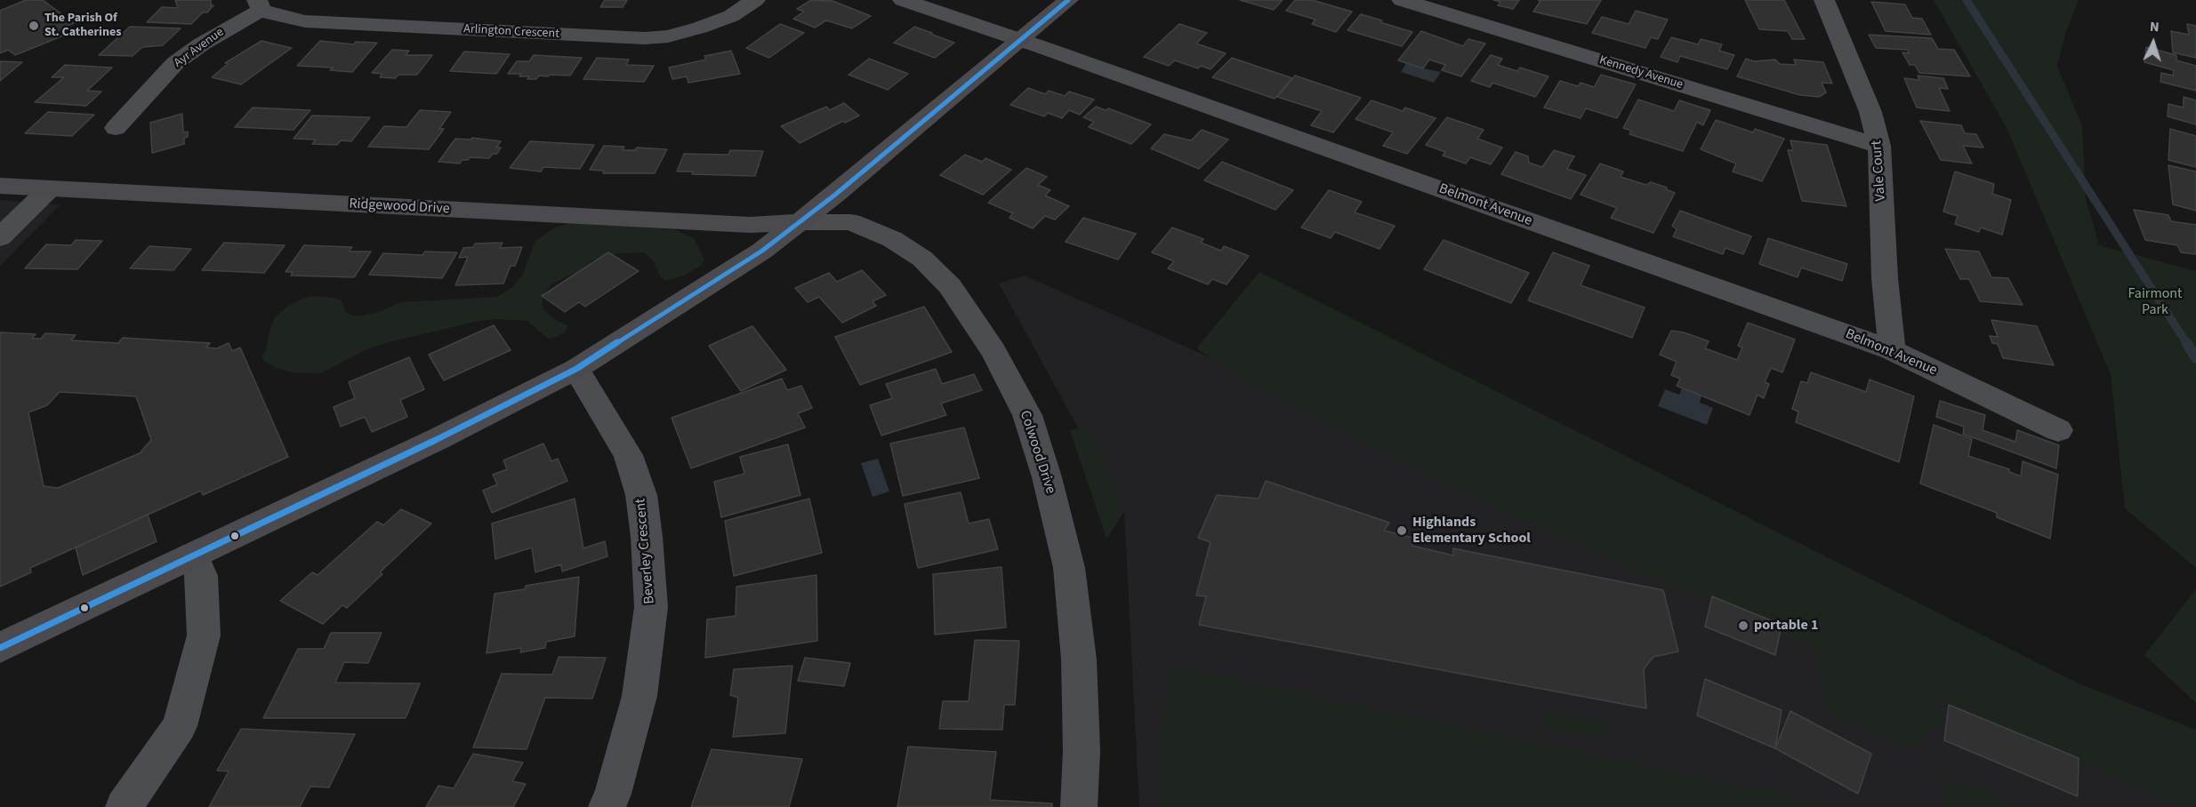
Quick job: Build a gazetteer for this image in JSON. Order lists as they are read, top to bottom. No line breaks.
{"streets":{"street":["Arlington Crescent","Ayr Avenue","Kennedy Avenue","Vale Court","Belmont Avenue","Ridgewood Drive","Colwood Drive","Beverley Crescent"]},"crossings":[["Arlington Crescent","Ayr Avenue"],["Kennedy Avenue","Vale Court"],["Vale Court","Belmont Avenue"],["Ridgewood Drive","Colwood Drive"]],"parks":["Fairmont Park"],"places":["The Parish Of St. Catherines","Highlands Elementary School","portable 1"],"north":"top"}
